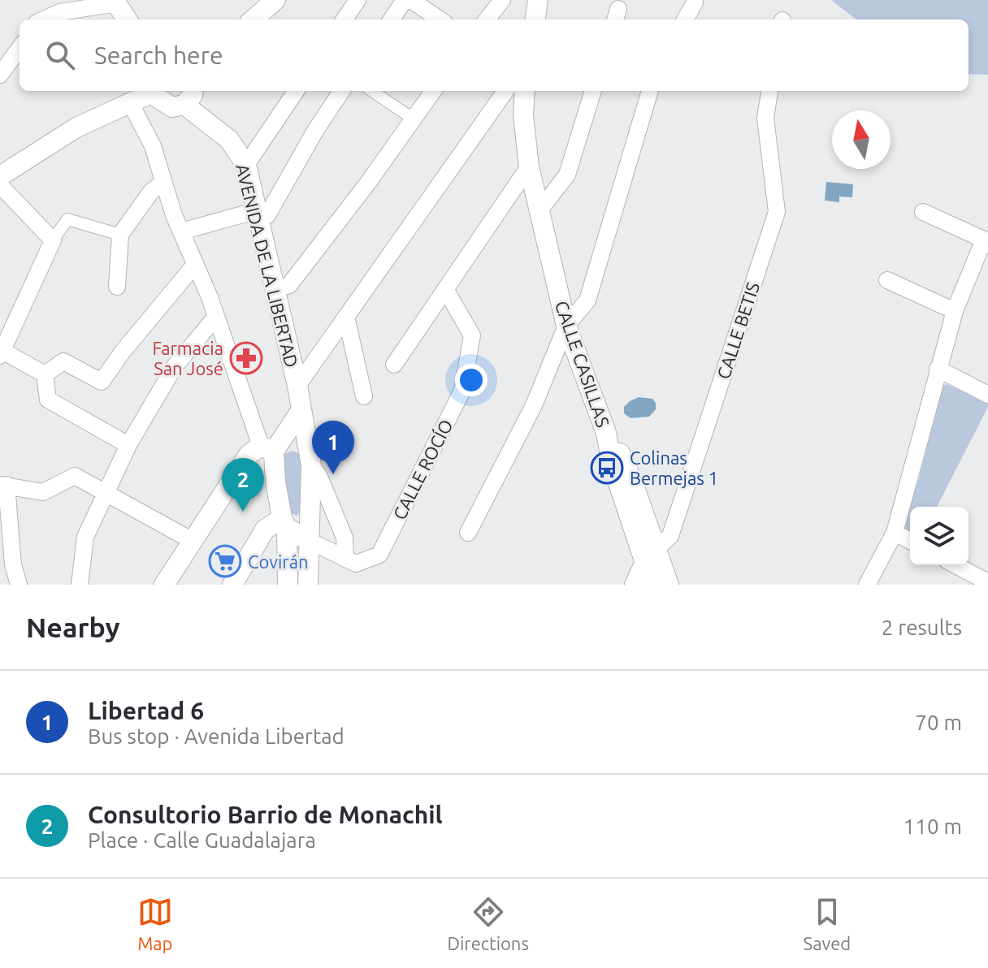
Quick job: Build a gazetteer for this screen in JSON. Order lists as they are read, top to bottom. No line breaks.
{"streets":{"street":["AVENIDA DE LA LIBERTAD","CALLE BETIS","CALLE CASILLAS","CALLE ROCÍO"]},"crossings":[["CALLE BETIS","CALLE CASILLAS"]],"places":{"pharmacy":["Farmacia San José"],"bus stop":["Colinas Bermejas 1"],"supermarket":["Covirán"]},"north":"top","page":{"search":"Search here","pins":["1","2"],"heading":["Nearby","2 results"],"list":[{"mark":"1","name":"Libertad 6","note":"Bus stop · Avenida Libertad","value":"70 m"},{"mark":"2","name":"Consultorio Barrio de Monachil","note":"Place · Calle Guadalajara","value":"110 m"}],"nav":["Map","Directions","Saved"]}}
